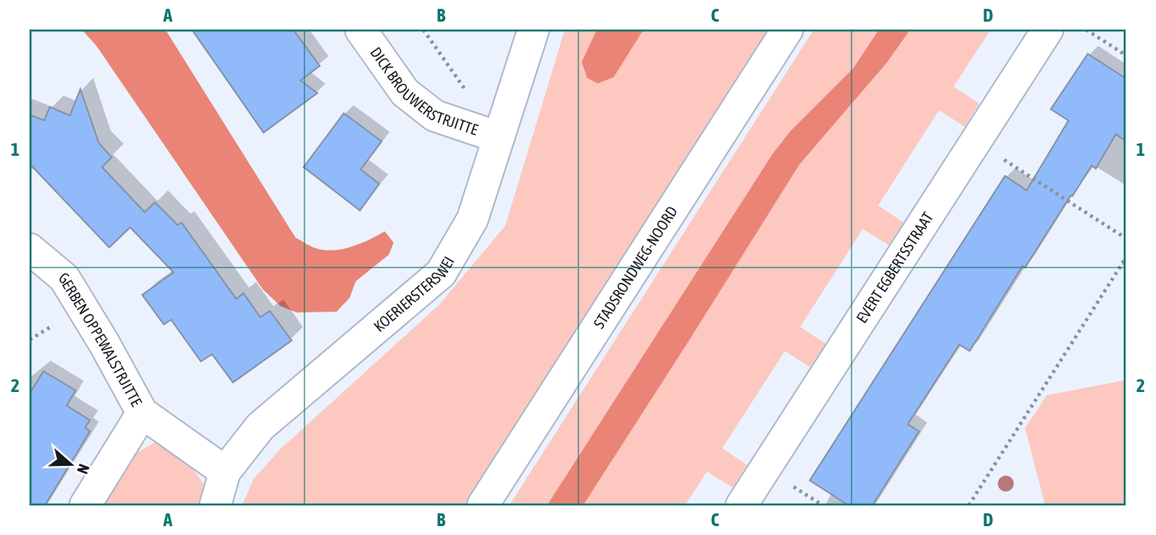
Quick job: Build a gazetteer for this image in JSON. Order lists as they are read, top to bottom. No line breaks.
{"streets":{"street":["DICK BROUWERSTRJITTE","STADSRONDWEG-NOORD","EVERT EGBERTSSTRAAT","KOERIERSTERSWEI","GERBEN OPPEWALSTRJITTE"]},"crossings":[["DICK BROUWERSTRJITTE","KOERIERSTERSWEI"],["KOERIERSTERSWEI","GERBEN OPPEWALSTRJITTE"]],"north":"right","grid":{"columns":["A","B","C","D"],"rows":["1","2"]}}
